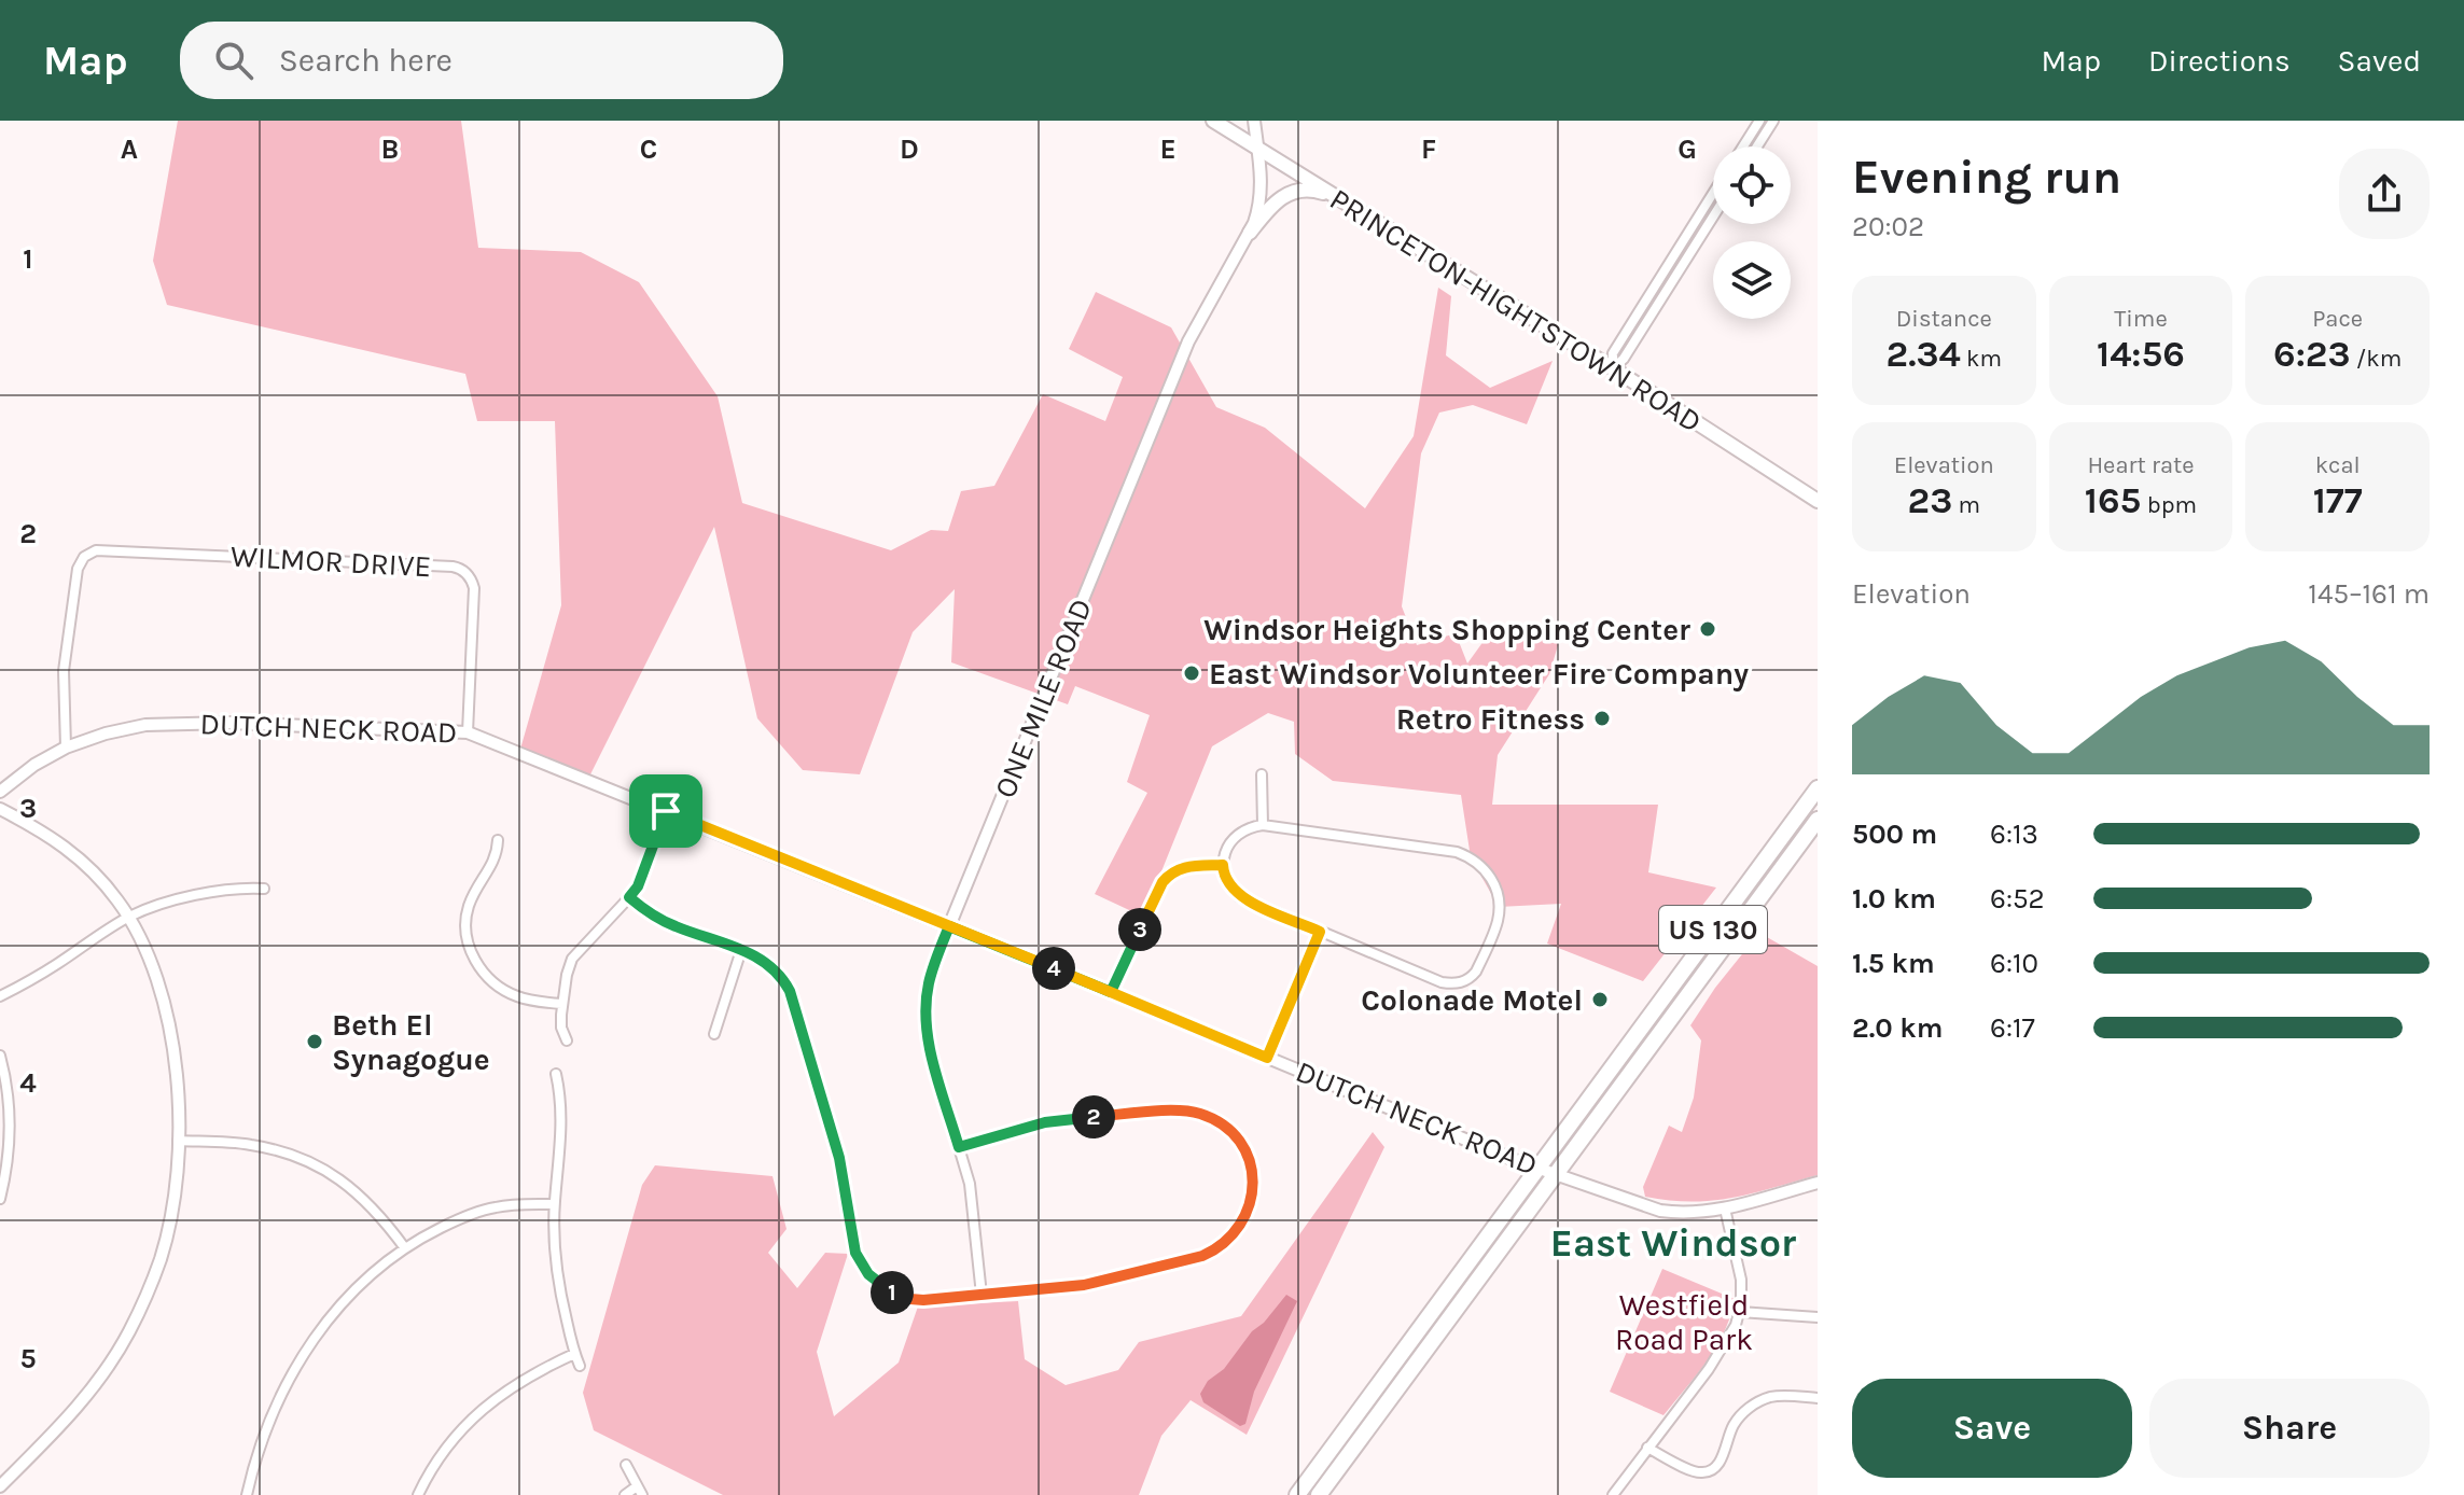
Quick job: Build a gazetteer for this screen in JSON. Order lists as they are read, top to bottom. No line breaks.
{"streets":{"highway":["US 130"],"main road":["PRINCETON-HIGHTSTOWN ROAD"],"street":["WILMOR DRIVE","ONE MILE ROAD","DUTCH NECK ROAD"]},"crossings":[["PRINCETON-HIGHTSTOWN ROAD","ONE MILE ROAD"],["WILMOR DRIVE","DUTCH NECK ROAD"],["ONE MILE ROAD","DUTCH NECK ROAD"],["DUTCH NECK ROAD","US 130"]],"districts":["East Windsor"],"parks":["Westfield Road Park"],"places":["Windsor Heights Shopping Center","East Windsor Volunteer Fire Company","Retro Fitness","Colonade Motel","Beth El Synagogue"],"page":{"header":"Map","search":"Search here","nav":["Map","Directions","Saved"],"heading":["Evening run","20:02"],"stats":[["Distance","2.34 km"],["Time","14:56"],["Pace","6:23 /km"],["Elevation","23 m"],["Heart rate","165 bpm"],["kcal","177"]],"chart":["Elevation","145–161 m"],"list":[{"name":"500 m","note":"6:13"},{"name":"1.0 km","note":"6:52"},{"name":"1.5 km","note":"6:10"},{"name":"2.0 km","note":"6:17"}],"pins":["3","4","2","1"],"buttons":["Save","Share"]},"grid":{"columns":["A","B","C","D","E","F","G"],"rows":["1","2","3","4","5"]}}
